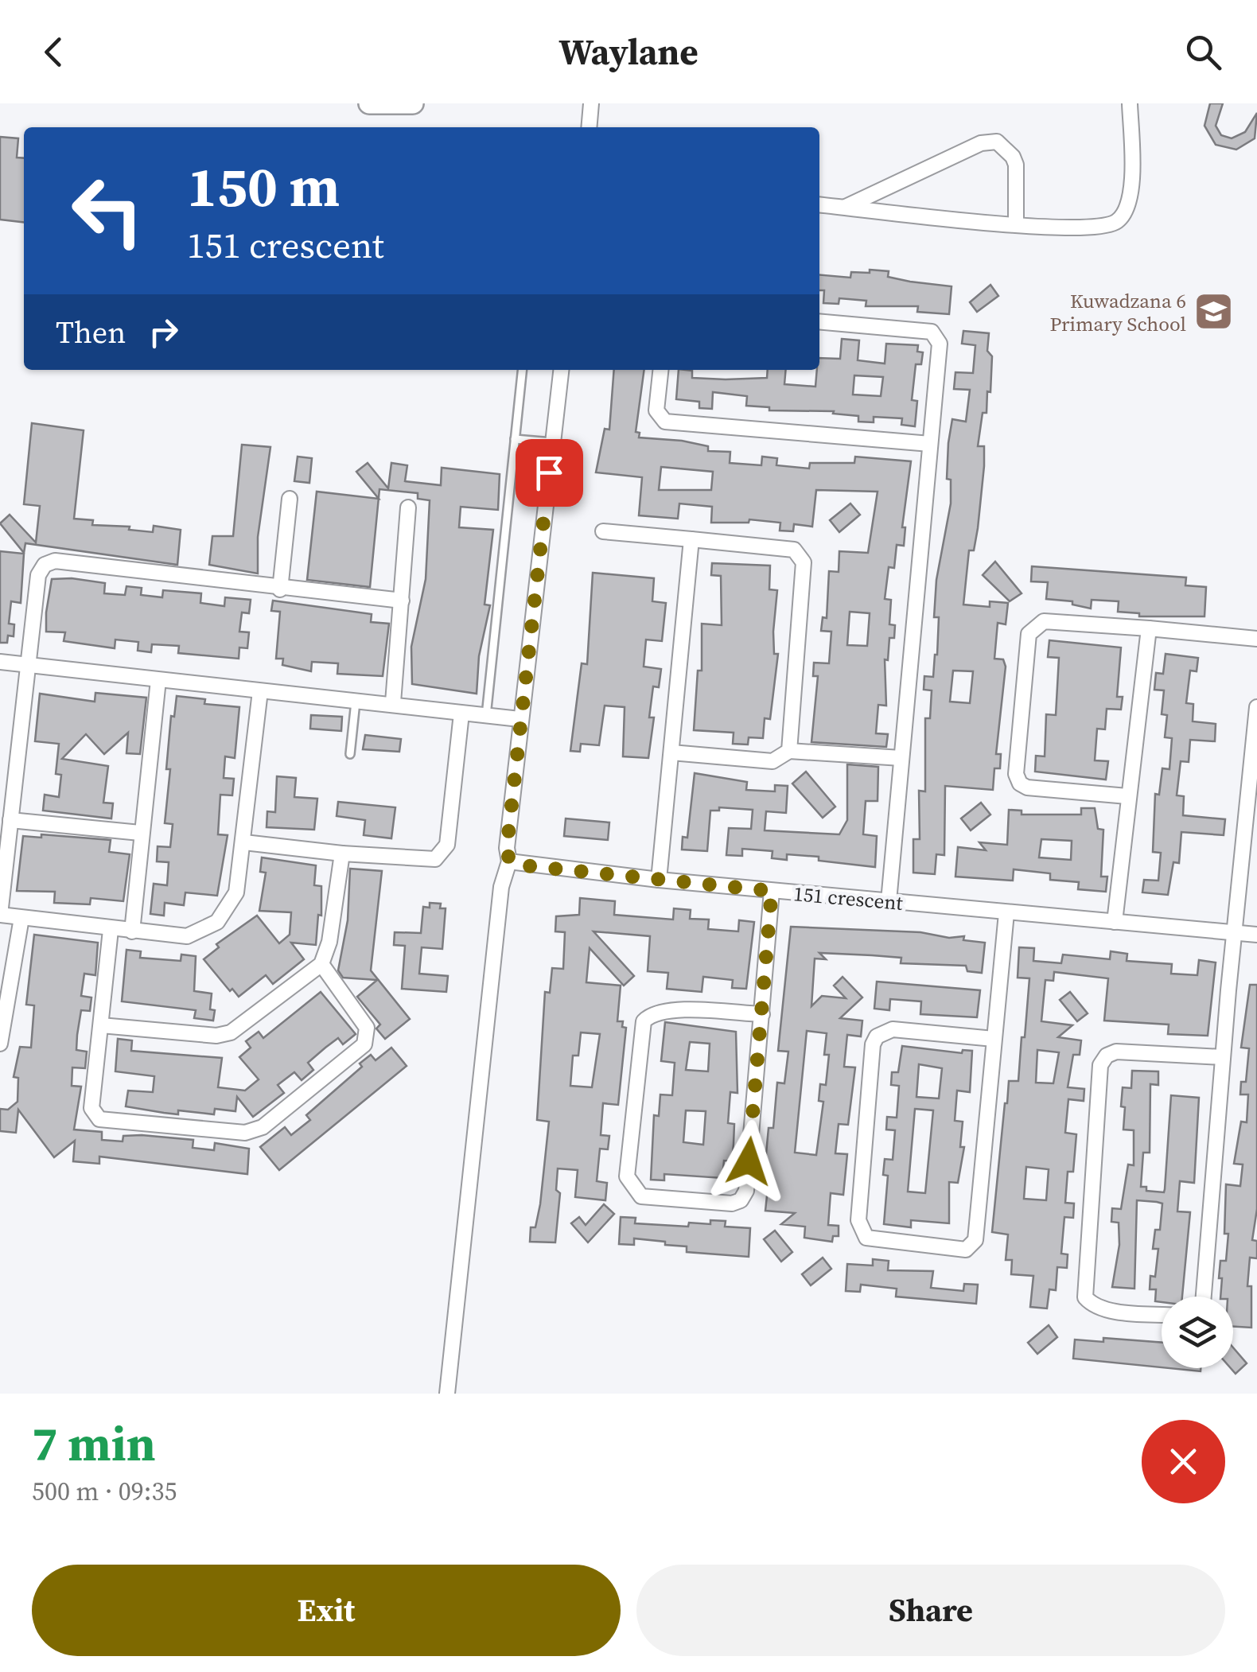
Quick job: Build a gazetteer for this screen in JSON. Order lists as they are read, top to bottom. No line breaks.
{"streets":{"street":["151 crescent"]},"places":{"school or university":["Kuwadzana 6 Primary School"]},"page":{"header":"Waylane","turn":["150 m","151 crescent"],"then":"Then","heading":["7 min","500 m · 09:35"],"buttons":["Exit","Share"]}}
